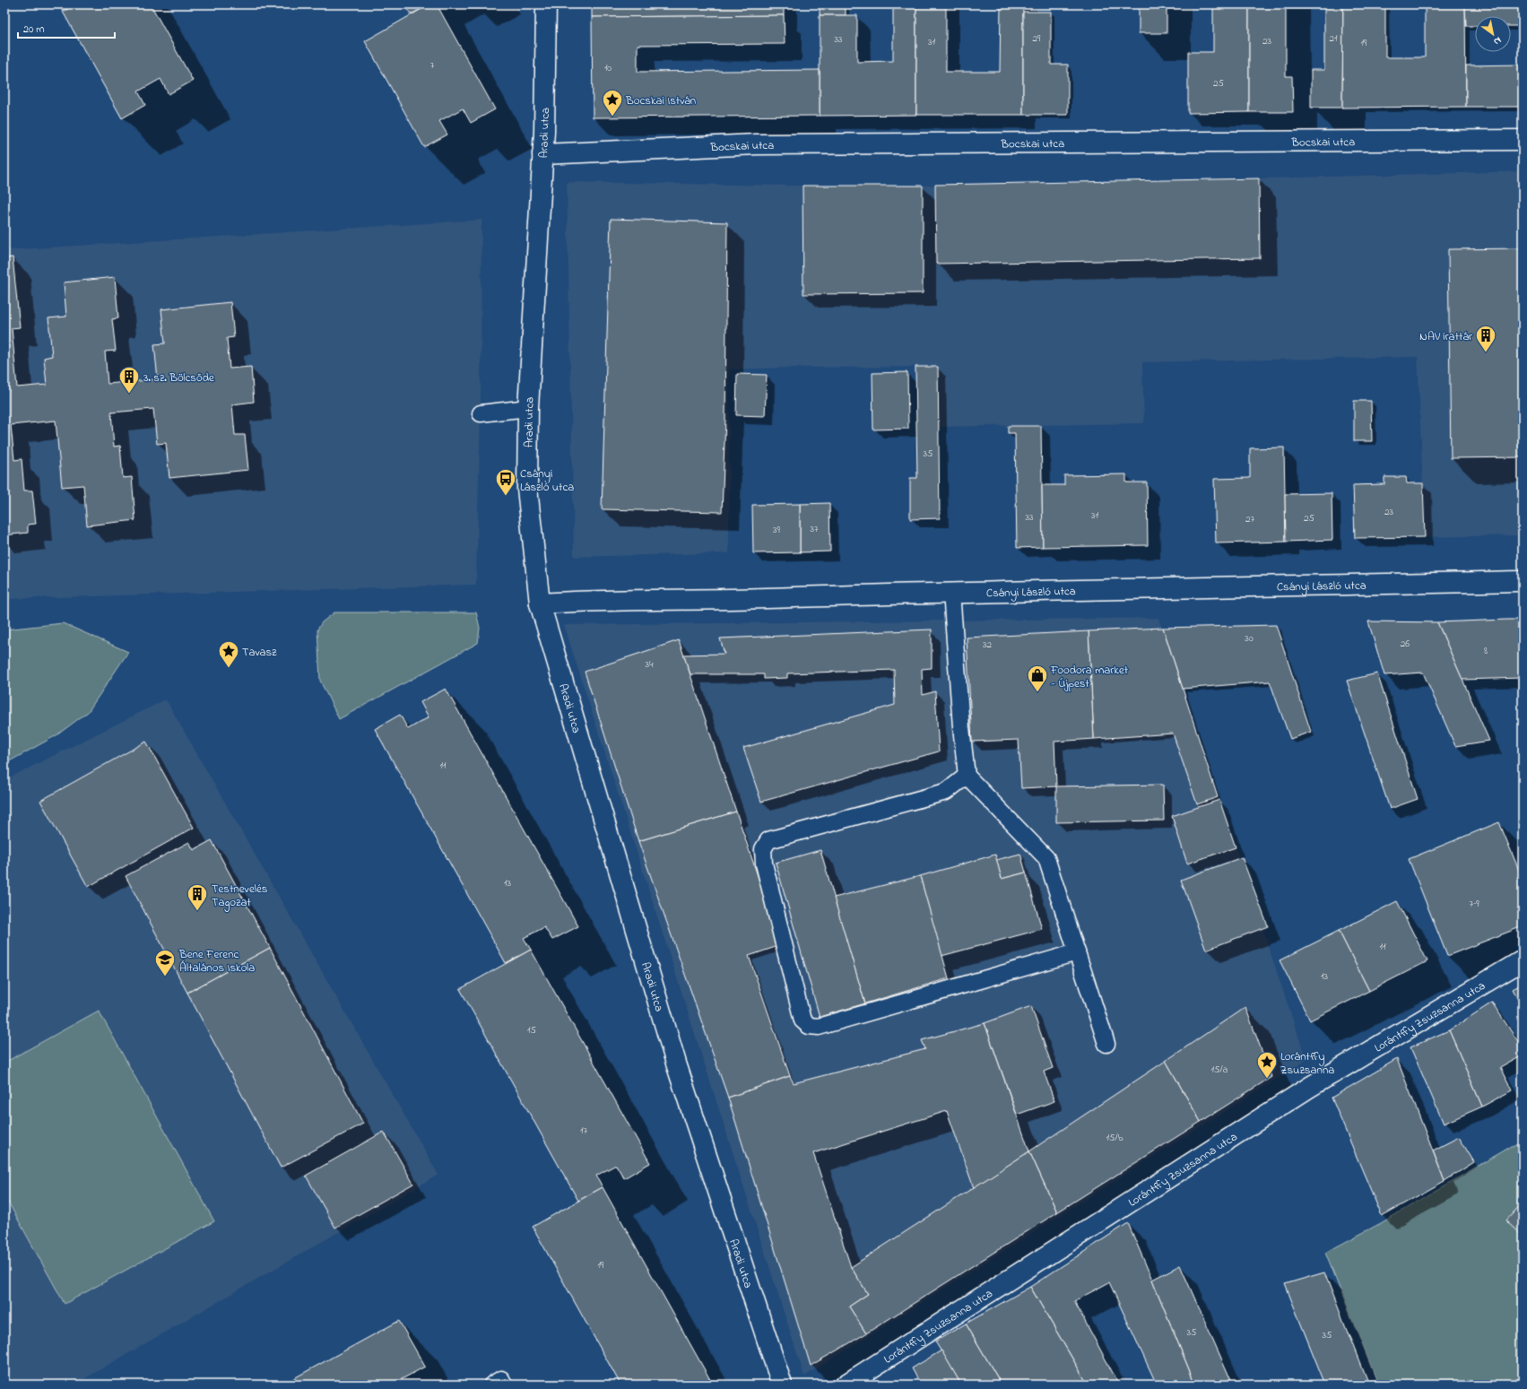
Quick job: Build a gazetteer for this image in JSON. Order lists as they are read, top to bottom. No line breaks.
{"streets":{"street":["Aradi utca","Bocskai utca","Csányi László utca","Lorántffy Zsuzsanna utca"]},"crossings":[["Aradi utca","Bocskai utca"],["Aradi utca","Csányi László utca"]],"places":{"place":["Bocskai István","Tavasz","Lorántffy Zsuzsanna"],"building":["NAV irattár","3. sz. Bölcsőde","Testnevelés Tagozat"],"bus stop":["Csányi László utca"],"shop":["Foodora market - Újpest"],"school or university":["Bene Ferenc Általános Iskola"]},"house_numbers":["29","21","33","23","31","19","7","10","25","35","23","31","33","25","27","37","39","30","26","32","8","34","11","13","7–9","11","13","15","15/a","17","15/b","19","35","35"],"scale_bar":"20 m","north":"bottom right"}
